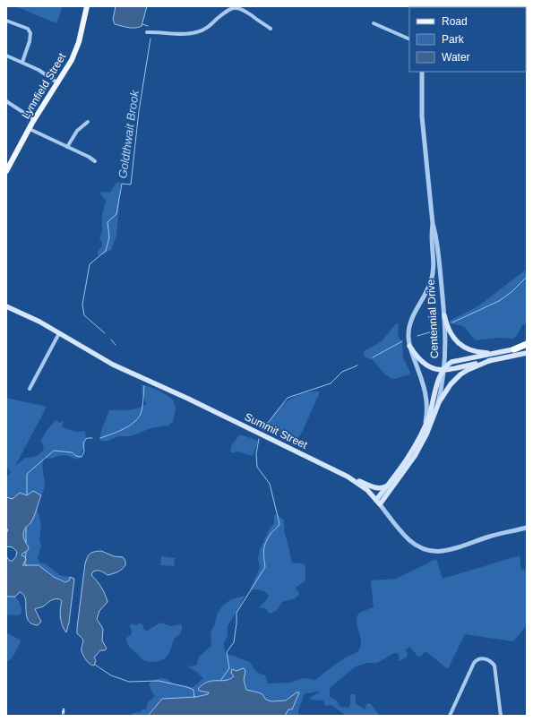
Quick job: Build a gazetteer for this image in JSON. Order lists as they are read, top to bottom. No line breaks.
{"streets":{"main road":["Lynnfield Street","Centennial Drive","Summit Street"]},"crossings":[["Centennial Drive","Summit Street"]],"water":["Goldthwait Brook"],"legend":["Road","Park","Water"]}
